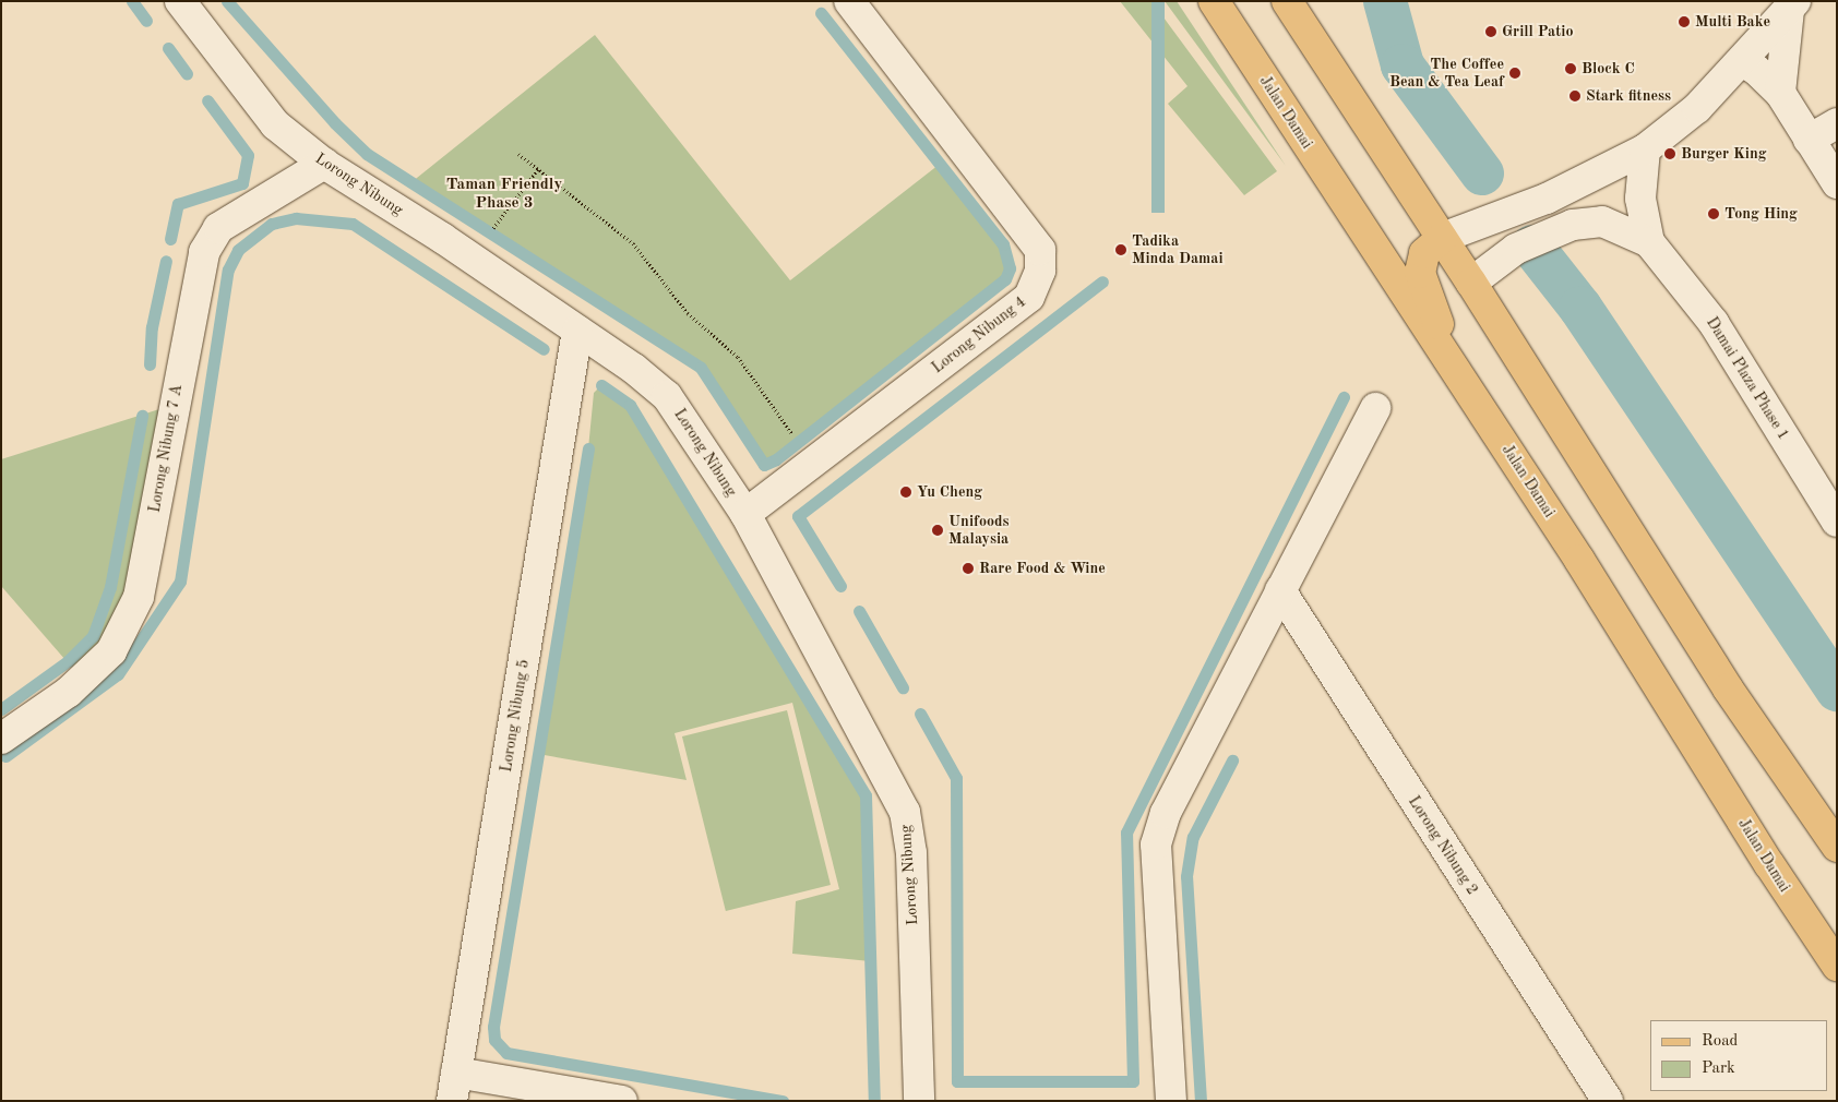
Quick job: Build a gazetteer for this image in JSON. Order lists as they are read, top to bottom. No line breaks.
{"streets":{"main road":["Jalan Damai"],"street":["Lorong Nibung","Lorong Nibung 4","Damai Plaza Phase 1","Lorong Nibung 7 A","Lorong Nibung 5","Lorong Nibung 2"]},"crossings":[["Lorong Nibung","Lorong Nibung 4"],["Lorong Nibung","Lorong Nibung 7 A"],["Lorong Nibung","Lorong Nibung 5"]],"districts":["Taman Friendly Phase 3"],"places":["Multi Bake","Grill Patio","Block C","The Coffee Bean & Tea Leaf","Stark fitness","Burger King","Tong Hing","Tadika Minda Damai","Yu Cheng","Unifoods Malaysia","Rare Food & Wine"],"legend":["Road","Park"]}
